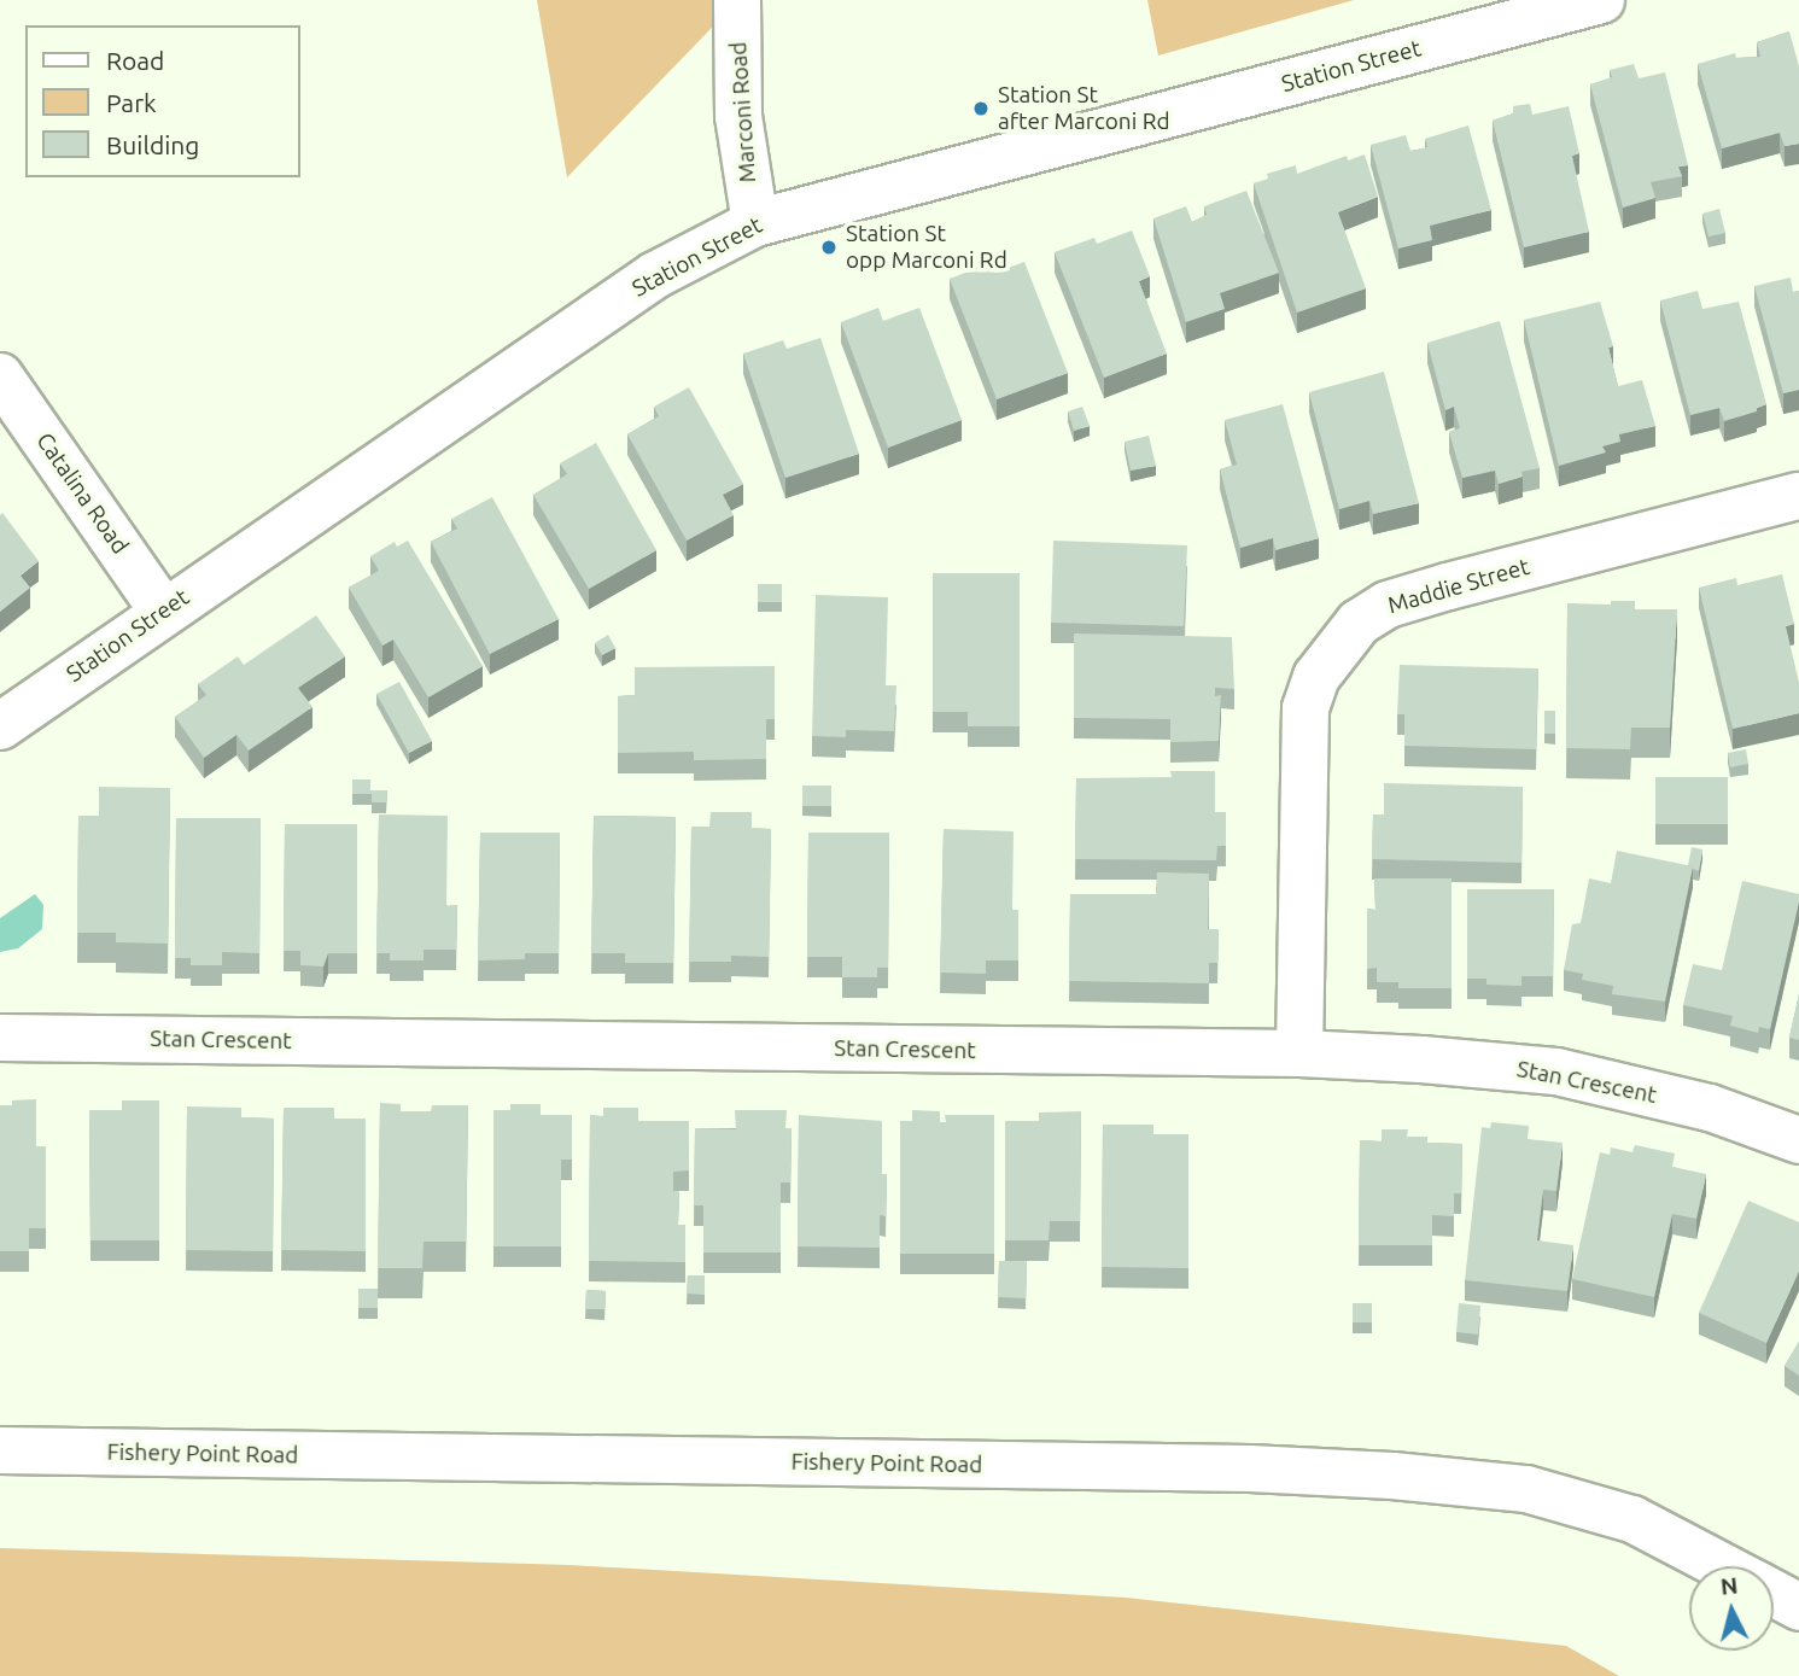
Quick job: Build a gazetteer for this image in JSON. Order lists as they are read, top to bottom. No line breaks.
{"streets":{"street":["Station Street","Marconi Road","Catalina Road","Maddie Street","Stan Crescent","Fishery Point Road"]},"crossings":[["Station Street","Marconi Road"],["Station Street","Catalina Road"],["Maddie Street","Stan Crescent"]],"places":["Station St after Marconi Rd","Station St opp Marconi Rd"],"legend":["Road","Park","Building"],"north":"top"}
